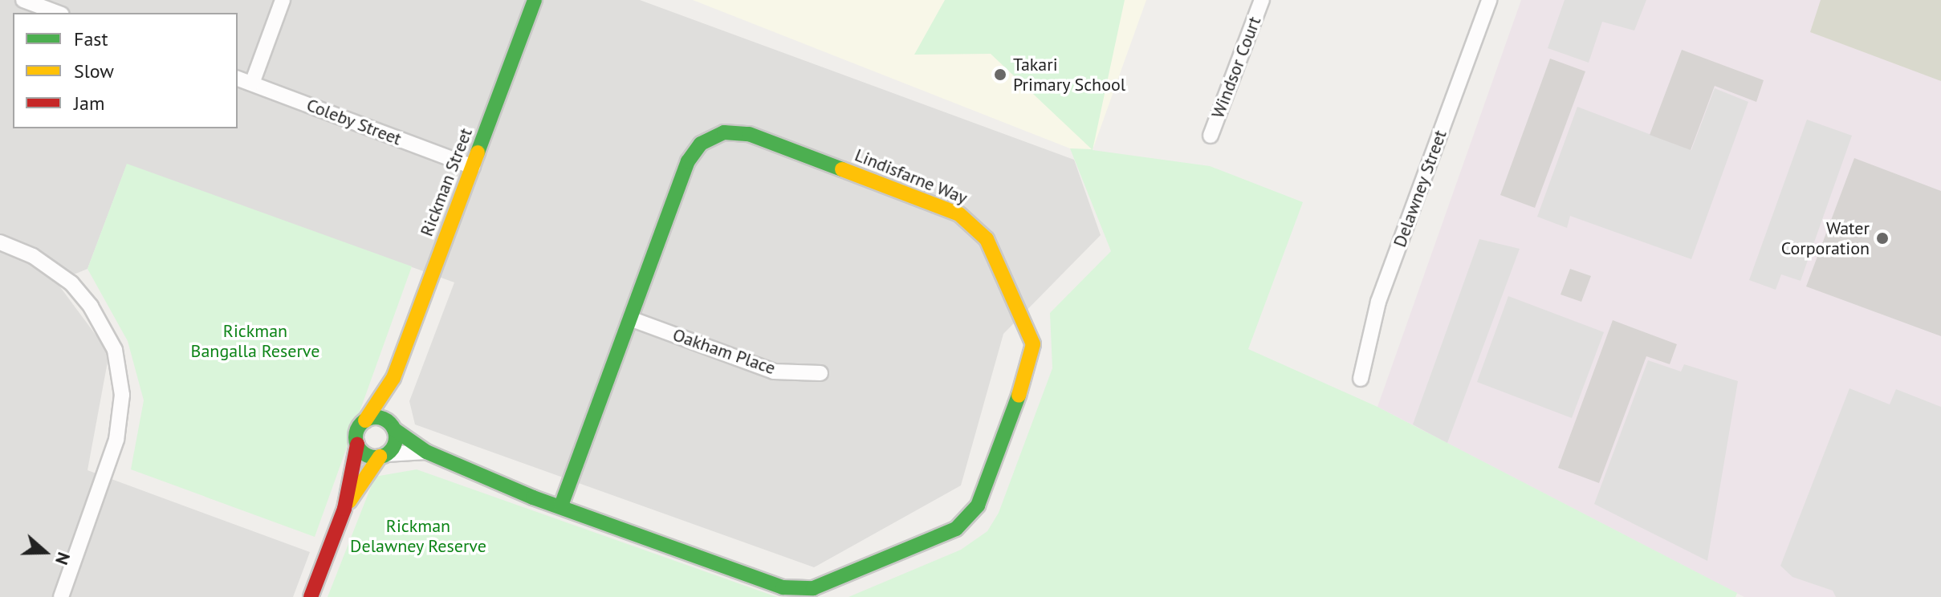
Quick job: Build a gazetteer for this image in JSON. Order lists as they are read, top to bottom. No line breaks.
{"streets":{"street":["Windsor Court","Coleby Street","Lindisfarne Way","Rickman Street","Delawney Street","Oakham Place"]},"crossings":[["Coleby Street","Rickman Street"],["Lindisfarne Way","Rickman Street"],["Lindisfarne Way","Oakham Place"]],"parks":["Rickman Bangalla Reserve","Rickman Delawney Reserve"],"places":["Takari Primary School","Water Corporation"],"legend":["Fast","Slow","Jam"],"north":"right"}
